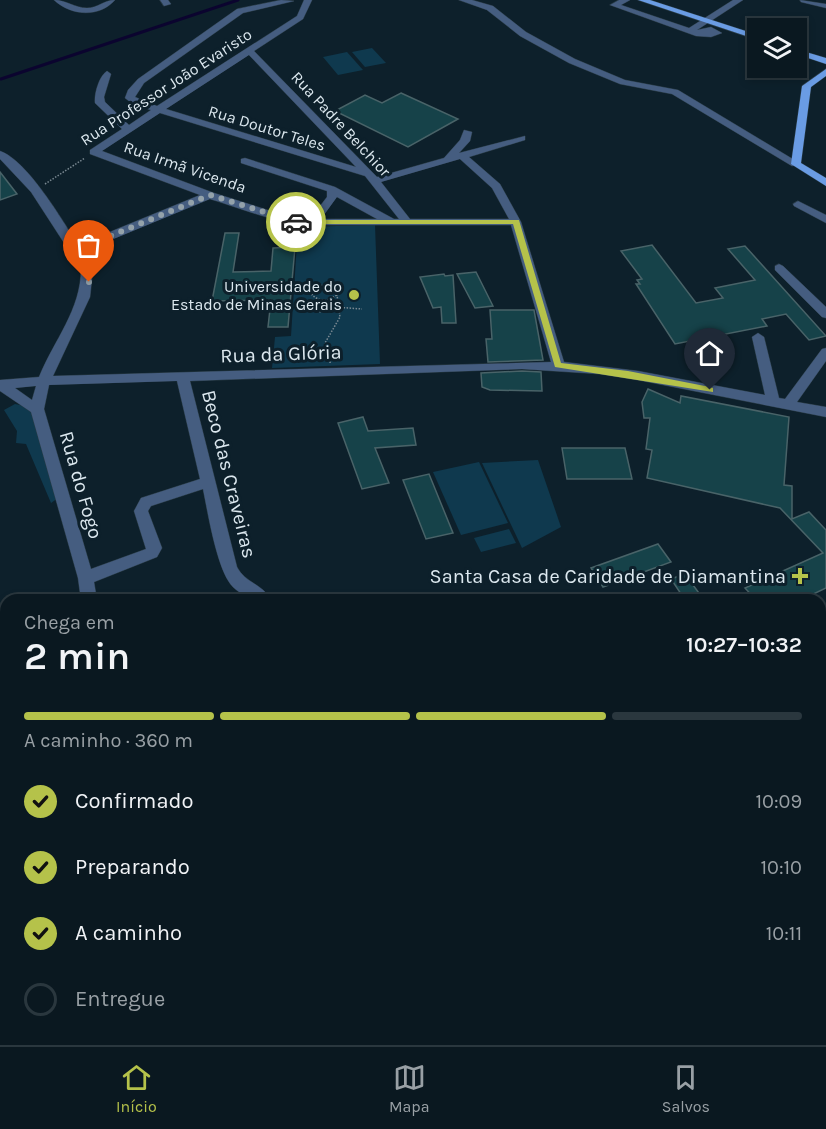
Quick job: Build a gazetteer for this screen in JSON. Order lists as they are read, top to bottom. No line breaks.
{"streets":{"street":["Rua Professor João Evaristo","Rua Padre Belchior","Rua Doutor Teles","Rua Irmã Vicenda","Rua da Glória","Beco das Craveiras","Rua do Fogo"]},"crossings":[["Rua Professor João Evaristo","Rua Padre Belchior"],["Rua Professor João Evaristo","Rua Doutor Teles"],["Rua Professor João Evaristo","Rua Irmã Vicenda"],["Rua Padre Belchior","Rua Doutor Teles"],["Rua Padre Belchior","Rua Irmã Vicenda"],["Rua da Glória","Beco das Craveiras"]],"places":{"other":["Universidade do Estado de Minas Gerais"],"health":["Santa Casa de Caridade de Diamantina"]},"page":{"heading":["2 min","Chega em","10:27–10:32"],"bar":"A caminho · 360 m","list":[["Confirmado","10:09"],["Preparando","10:10"],["A caminho","10:11"],"Entregue"],"tabs":["Início","Mapa","Salvos"]}}
